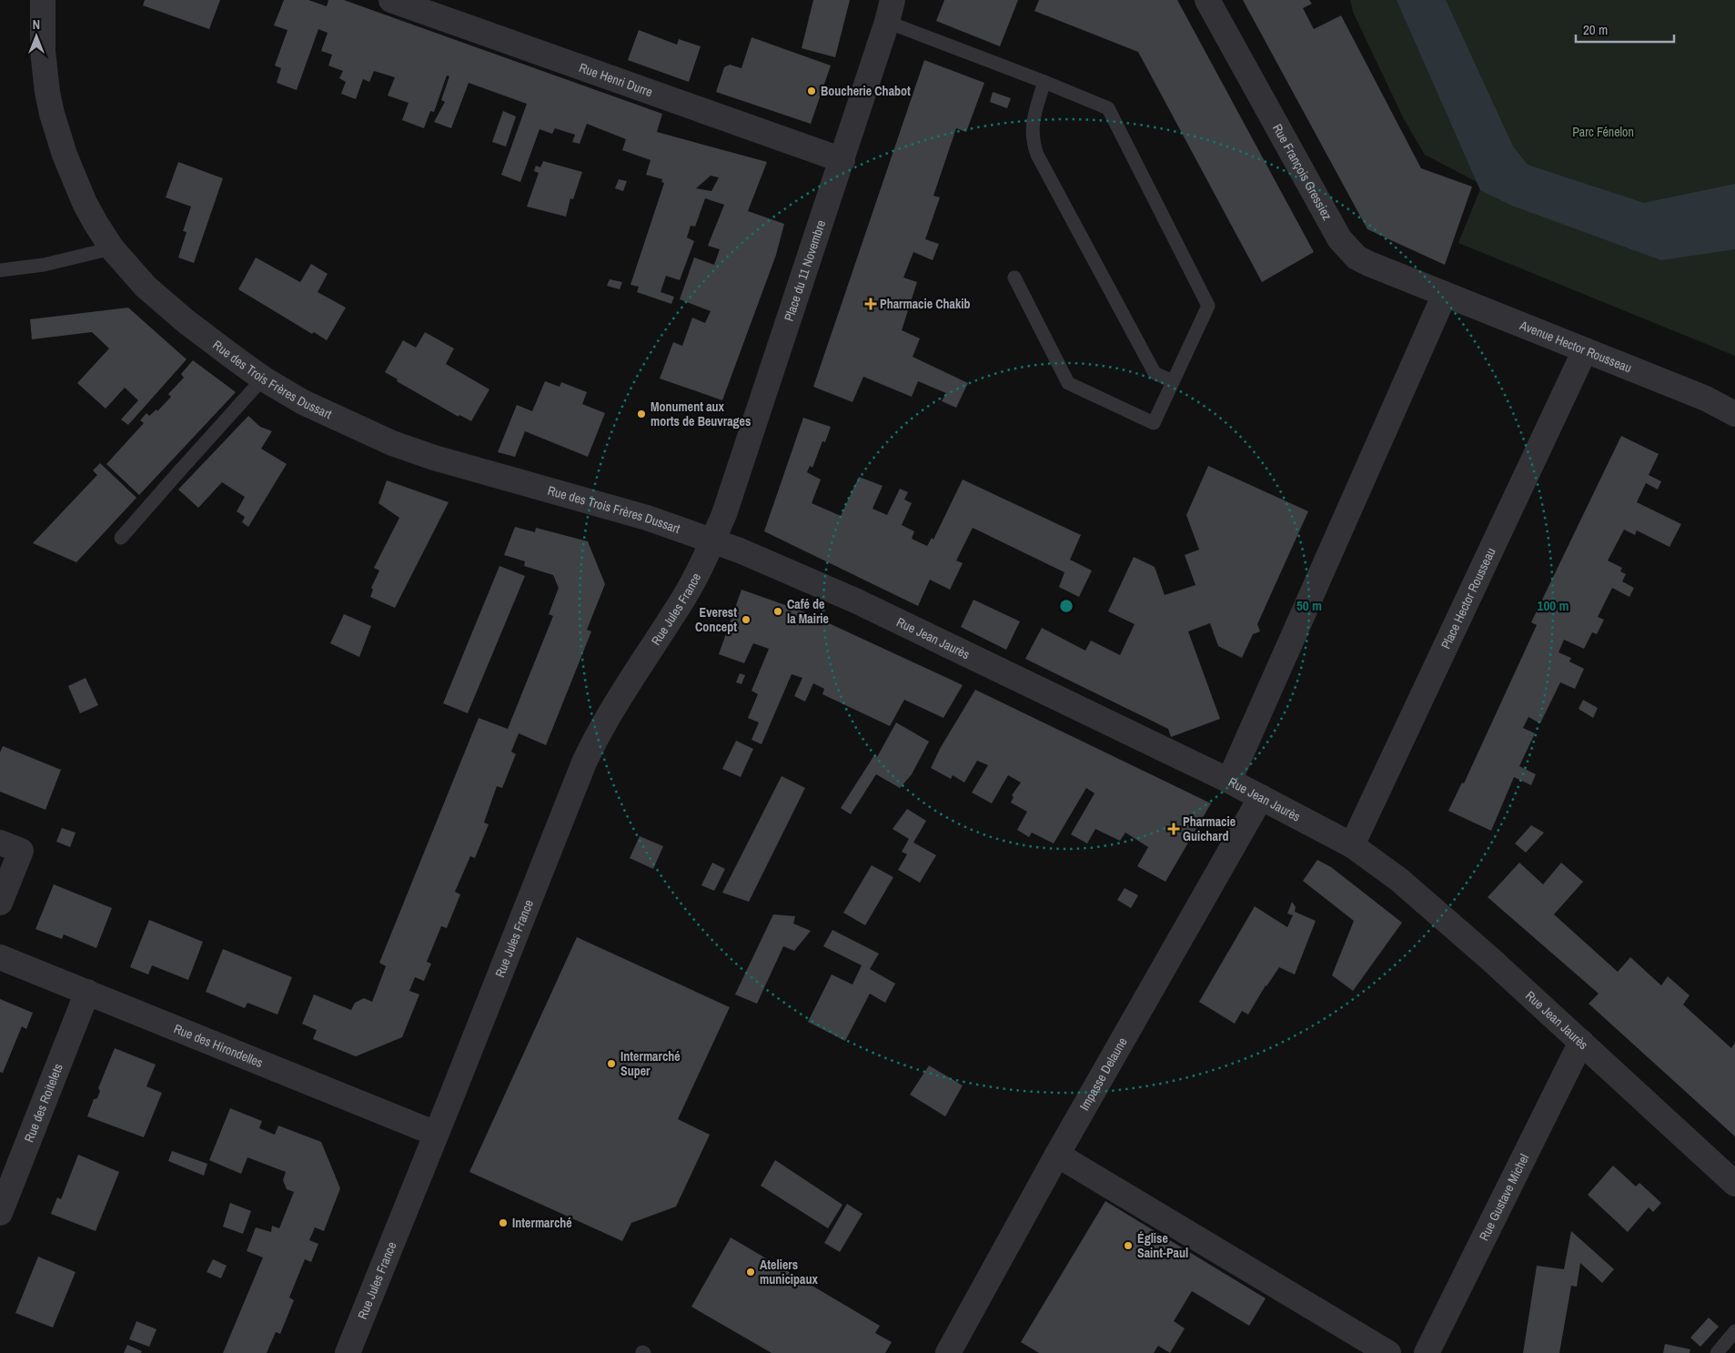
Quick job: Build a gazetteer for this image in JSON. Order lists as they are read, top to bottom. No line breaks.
{"streets":{"street":["Rue Henri Durre","Rue François Gressiez","Place du 11 Novembre","Avenue Hector Rousseau","Rue des Trois Frères Dussart","Place Hector Rousseau","Rue Jules France","Rue Jean Jaurès","Rue des Hirondelles","Impasse Delaune","Rue des Roitelets","Rue Gustave Michel"]},"crossings":[["Rue Henri Durre","Place du 11 Novembre"],["Rue François Gressiez","Avenue Hector Rousseau"],["Place du 11 Novembre","Rue des Trois Frères Dussart"],["Place du 11 Novembre","Rue Jules France"],["Place du 11 Novembre","Rue Jean Jaurès"],["Avenue Hector Rousseau","Place Hector Rousseau"],["Rue des Trois Frères Dussart","Rue Jules France"],["Rue des Trois Frères Dussart","Rue Jean Jaurès"],["Place Hector Rousseau","Rue Jean Jaurès"],["Rue Jules France","Rue Jean Jaurès"],["Rue Jules France","Rue des Hirondelles"],["Rue Jean Jaurès","Impasse Delaune"],["Rue Jean Jaurès","Rue Gustave Michel"],["Rue des Hirondelles","Rue des Roitelets"]],"parks":["Parc Fénelon"],"places":{"other":["Boucherie Chabot","Monument aux morts de Beuvrages","Café de la Mairie","Everest Concept","Intermarché Super","Intermarché","Église Saint-Paul","Ateliers municipaux"],"health":["Pharmacie Chakib","Pharmacie Guichard"]},"scale_bar":"20 m","north":"top","rings":["50 m","100 m"]}
